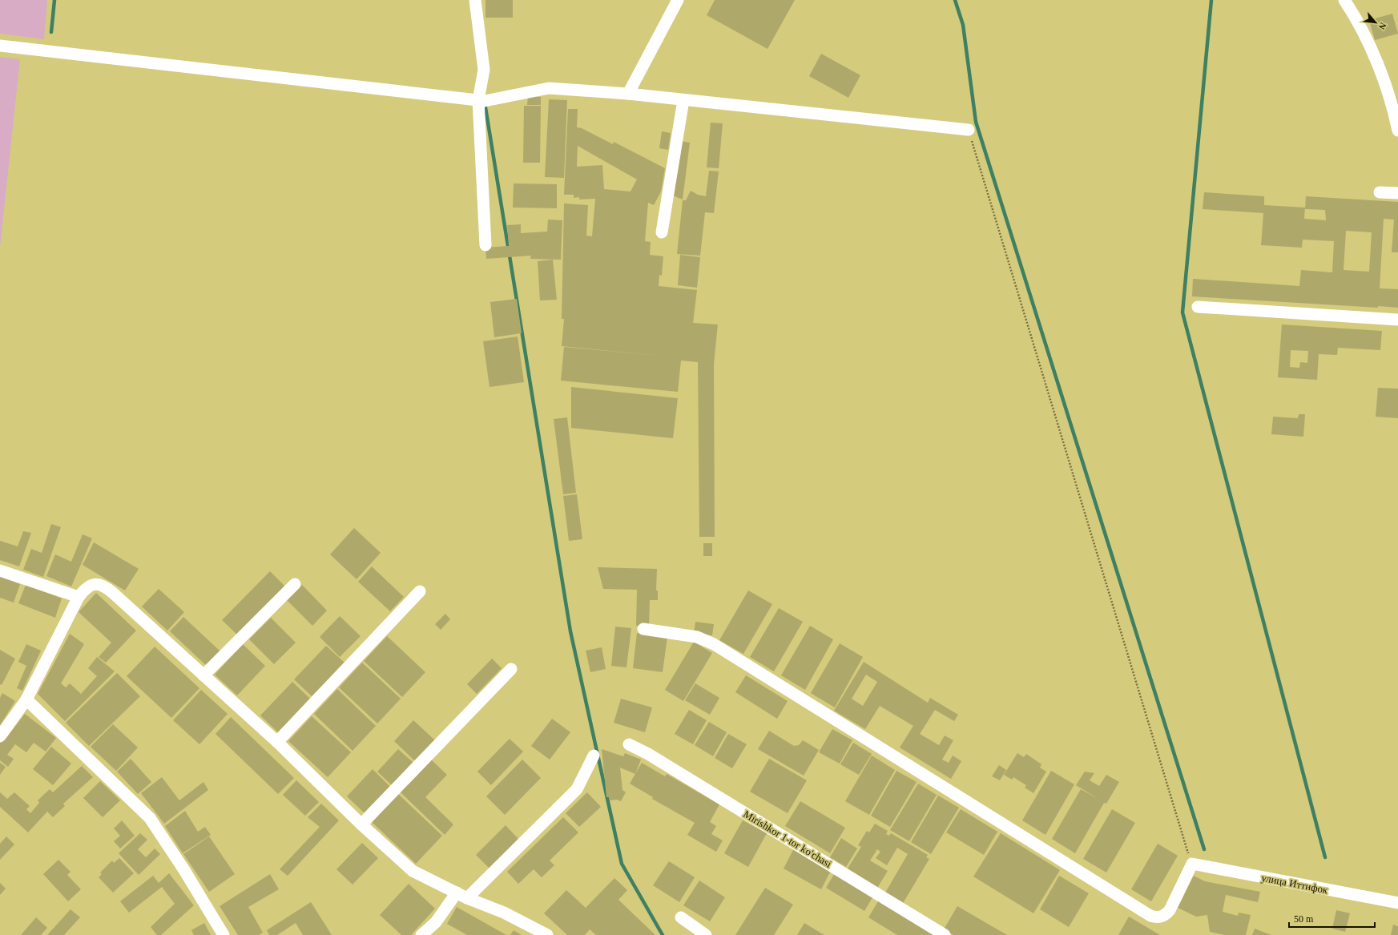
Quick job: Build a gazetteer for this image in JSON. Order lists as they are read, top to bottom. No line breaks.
{"streets":{"street":["Mirishkor 1-tor ko'chasi","улица Иттифок"]},"scale_bar":"50 m","north":"bottom right"}
